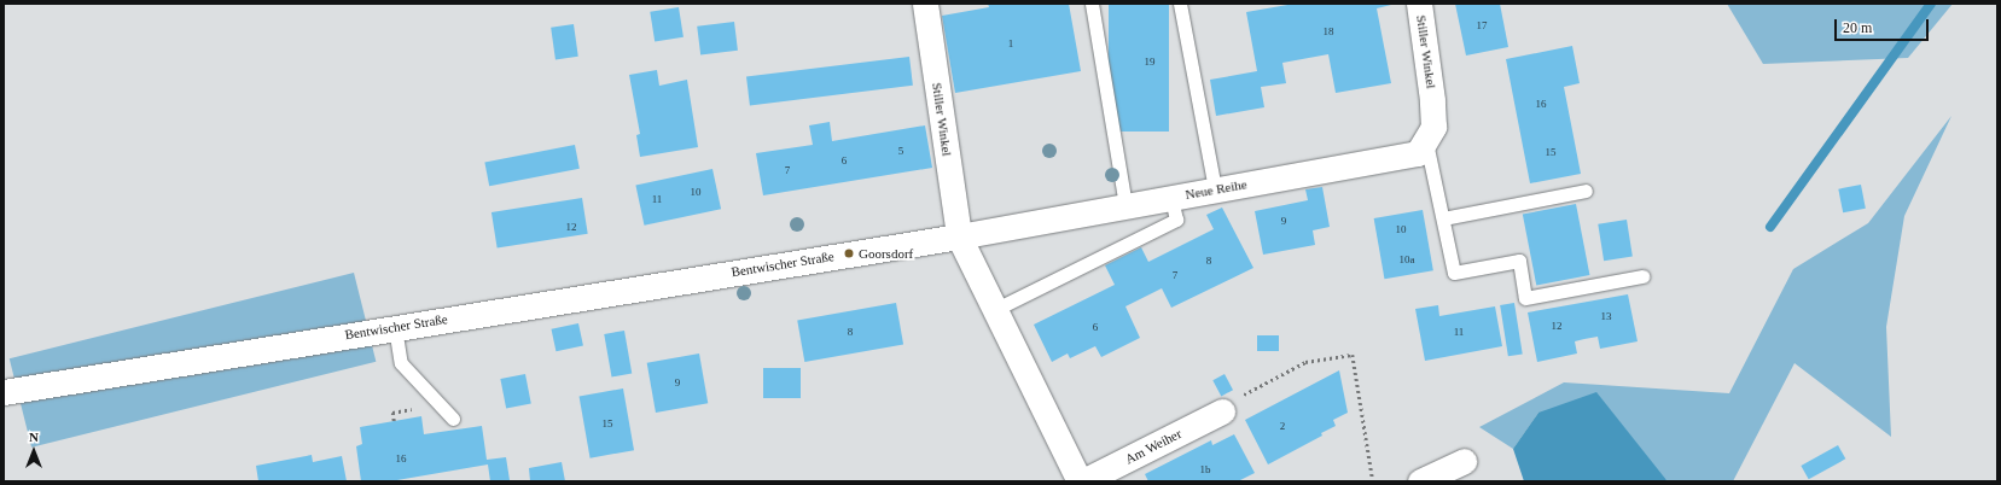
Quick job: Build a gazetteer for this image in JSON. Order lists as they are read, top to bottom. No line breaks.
{"streets":{"street":["Stiller Winkel","Neue Reihe","Bentwischer Straße","Am Weiher"]},"crossings":[["Stiller Winkel","Neue Reihe"],["Stiller Winkel","Bentwischer Straße"],["Neue Reihe","Bentwischer Straße"]],"places":["Goorsdorf"],"house_numbers":["17","18","1","19","16","5","15","6","7","10","11","9","12","10","10a","8","7","13","12","6","8","11","9","15","2","16","1b"],"scale_bar":"20 m","north":"top"}
